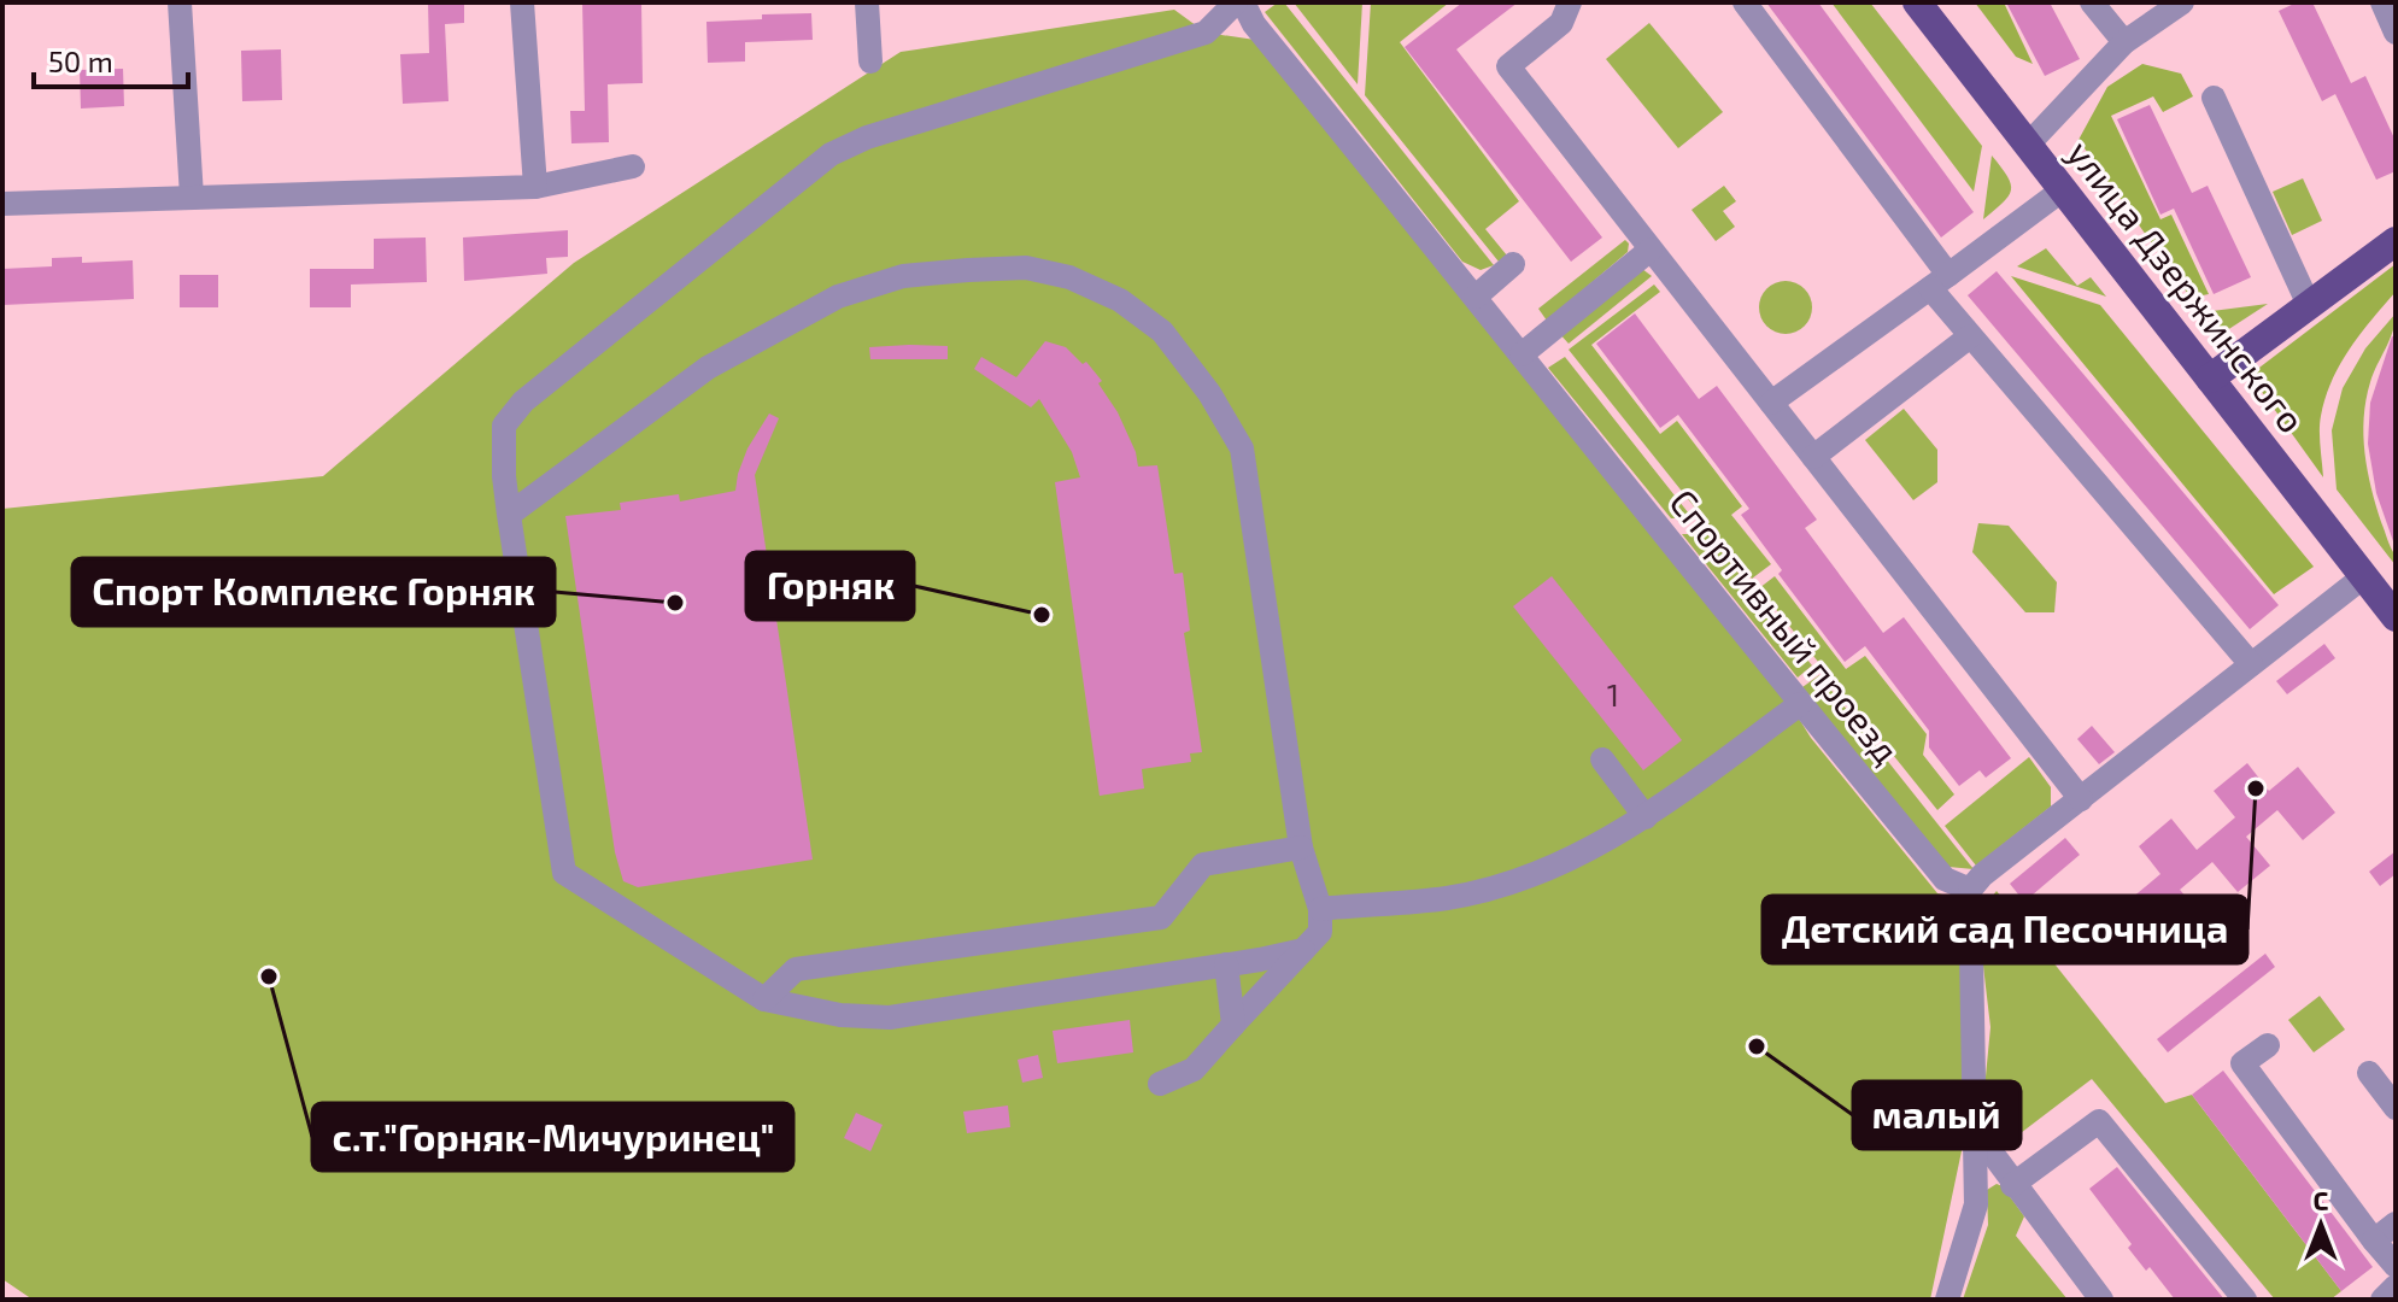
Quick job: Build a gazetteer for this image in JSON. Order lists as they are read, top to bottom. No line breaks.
{"streets":{"main road":["улица Дзержинского"],"street":["Спортивный проезд"]},"places":["Спорт Комплекс Горняк","Горняк","Детский сад Песочница","с.т.\"Горняк-Мичуринец\"","малый"],"house_numbers":["1"],"scale_bar":"50 m","north":"top"}
